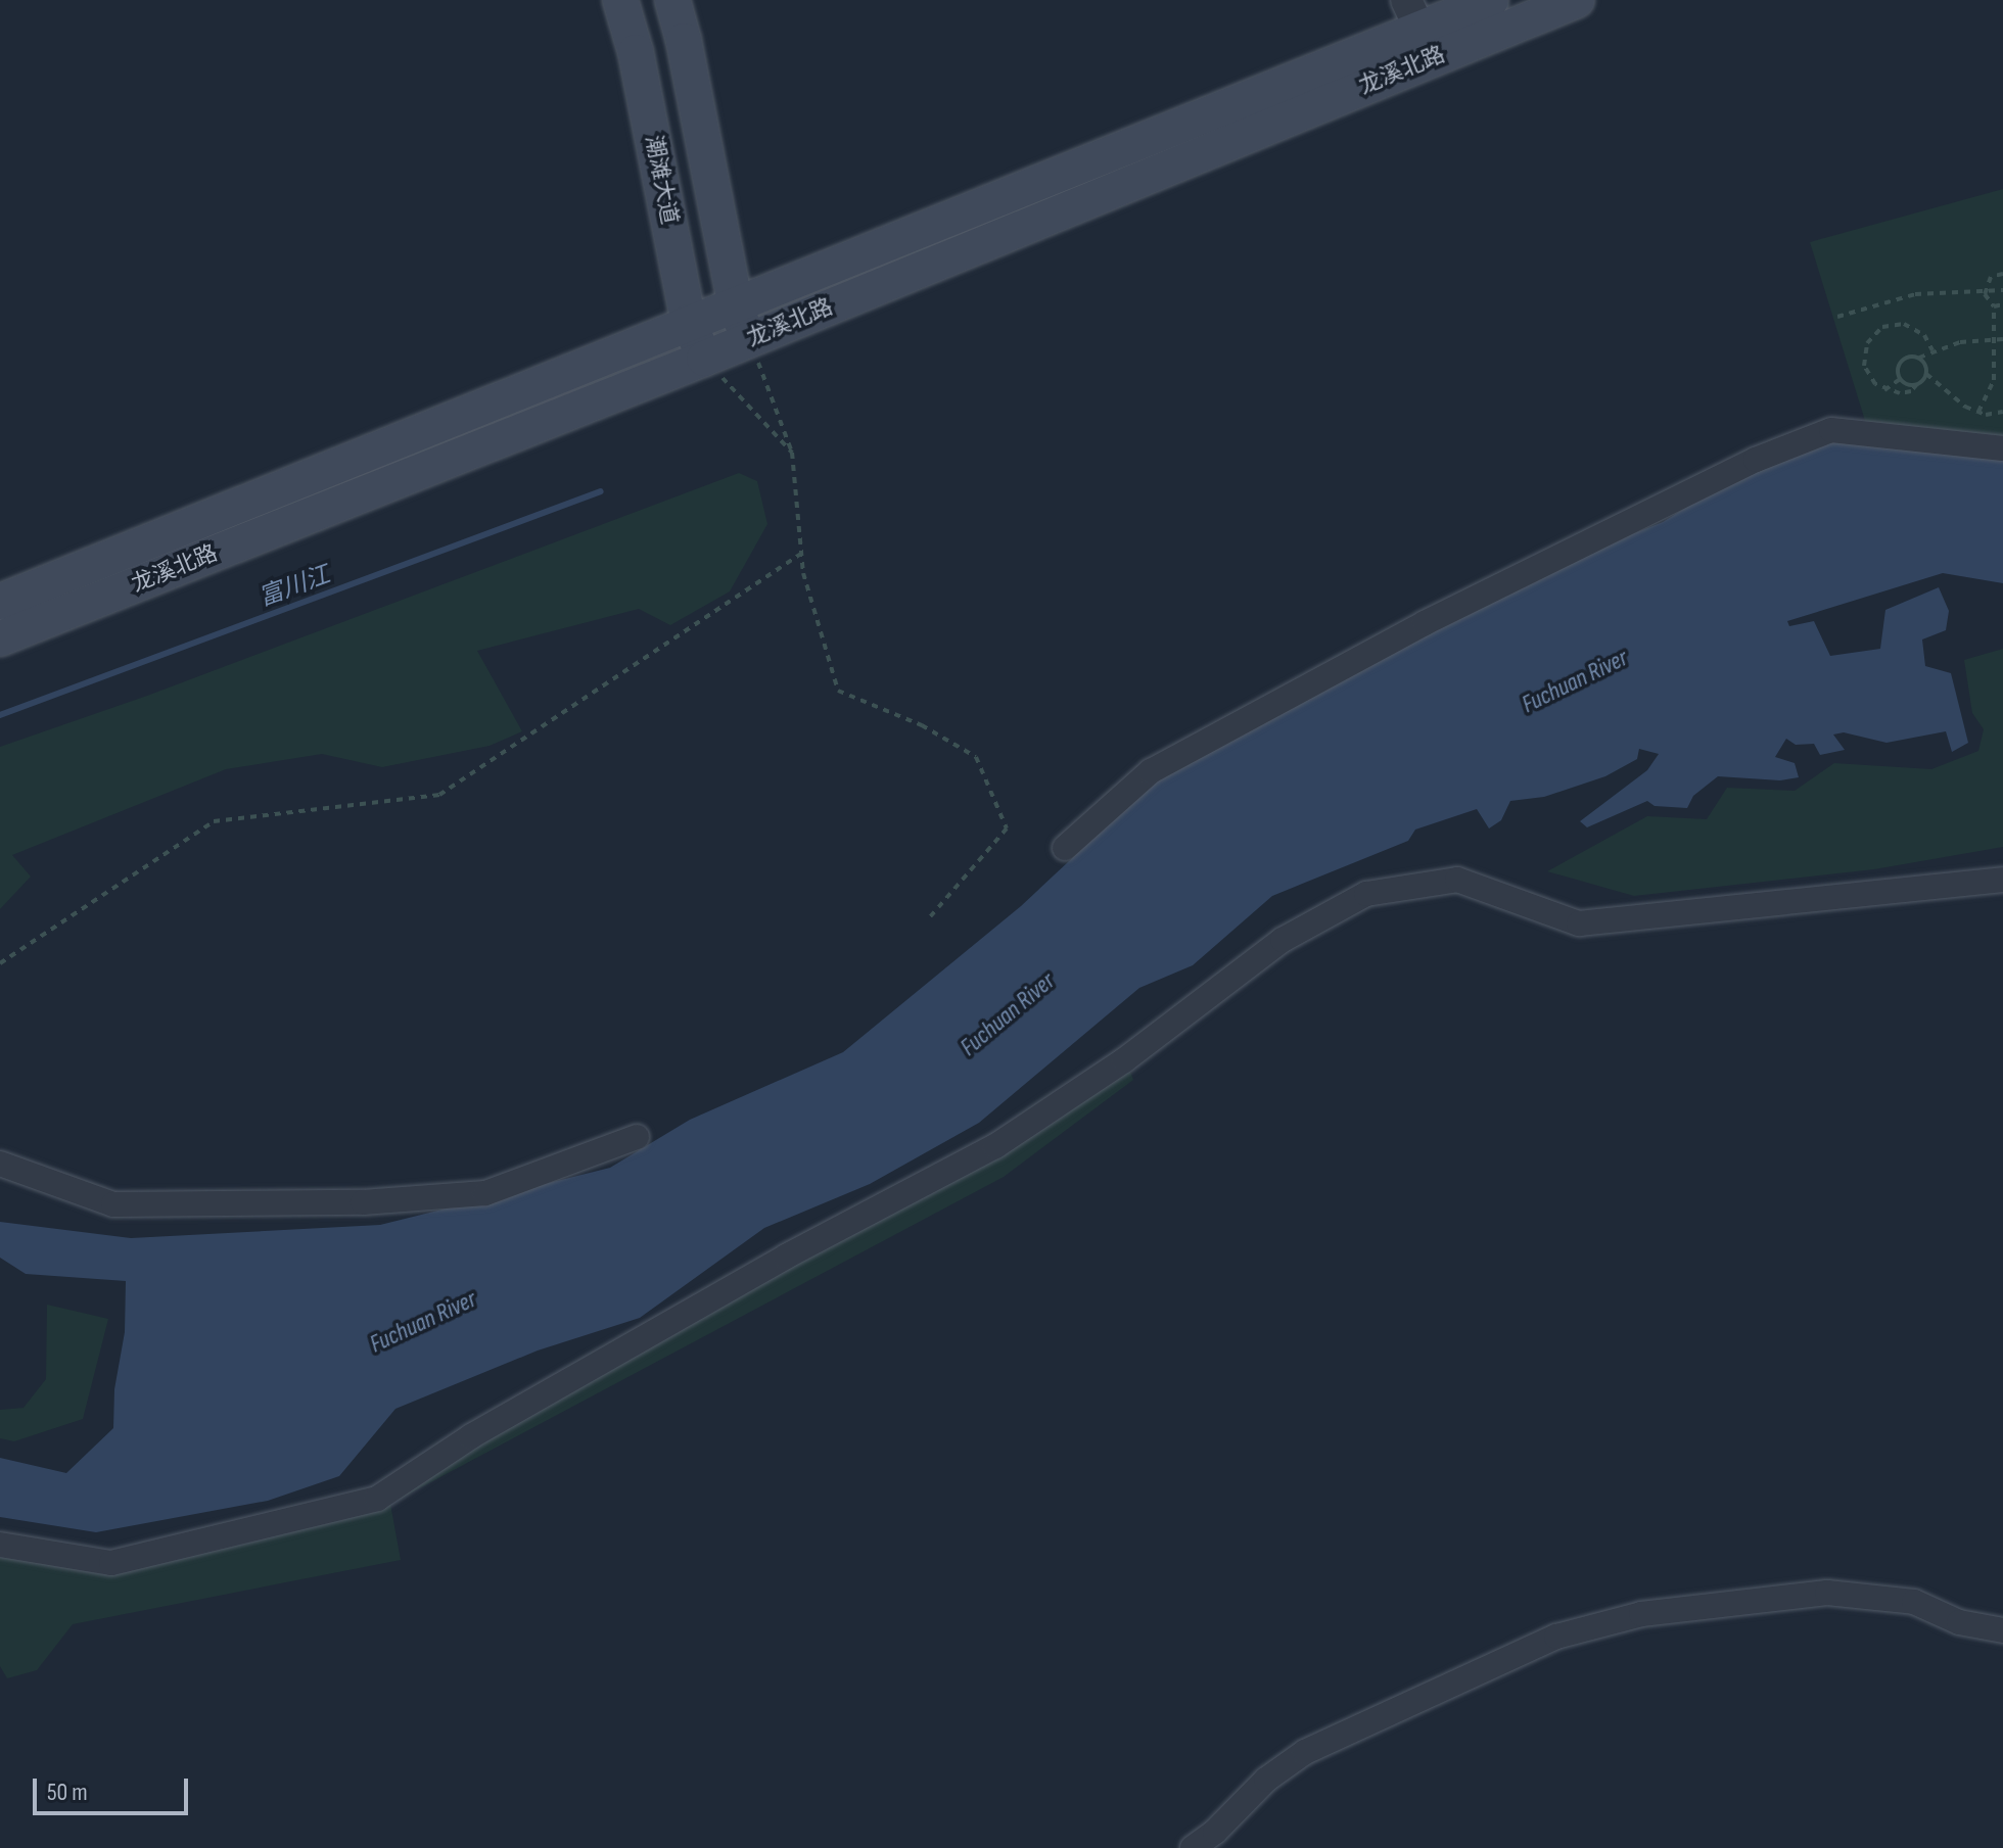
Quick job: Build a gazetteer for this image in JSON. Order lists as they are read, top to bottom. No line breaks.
{"streets":{"main road":["龙溪北路","潮滩大道"]},"crossings":[["龙溪北路","潮滩大道"]],"water":["富川江","Fuchuan River"],"scale_bar":"50 m"}
